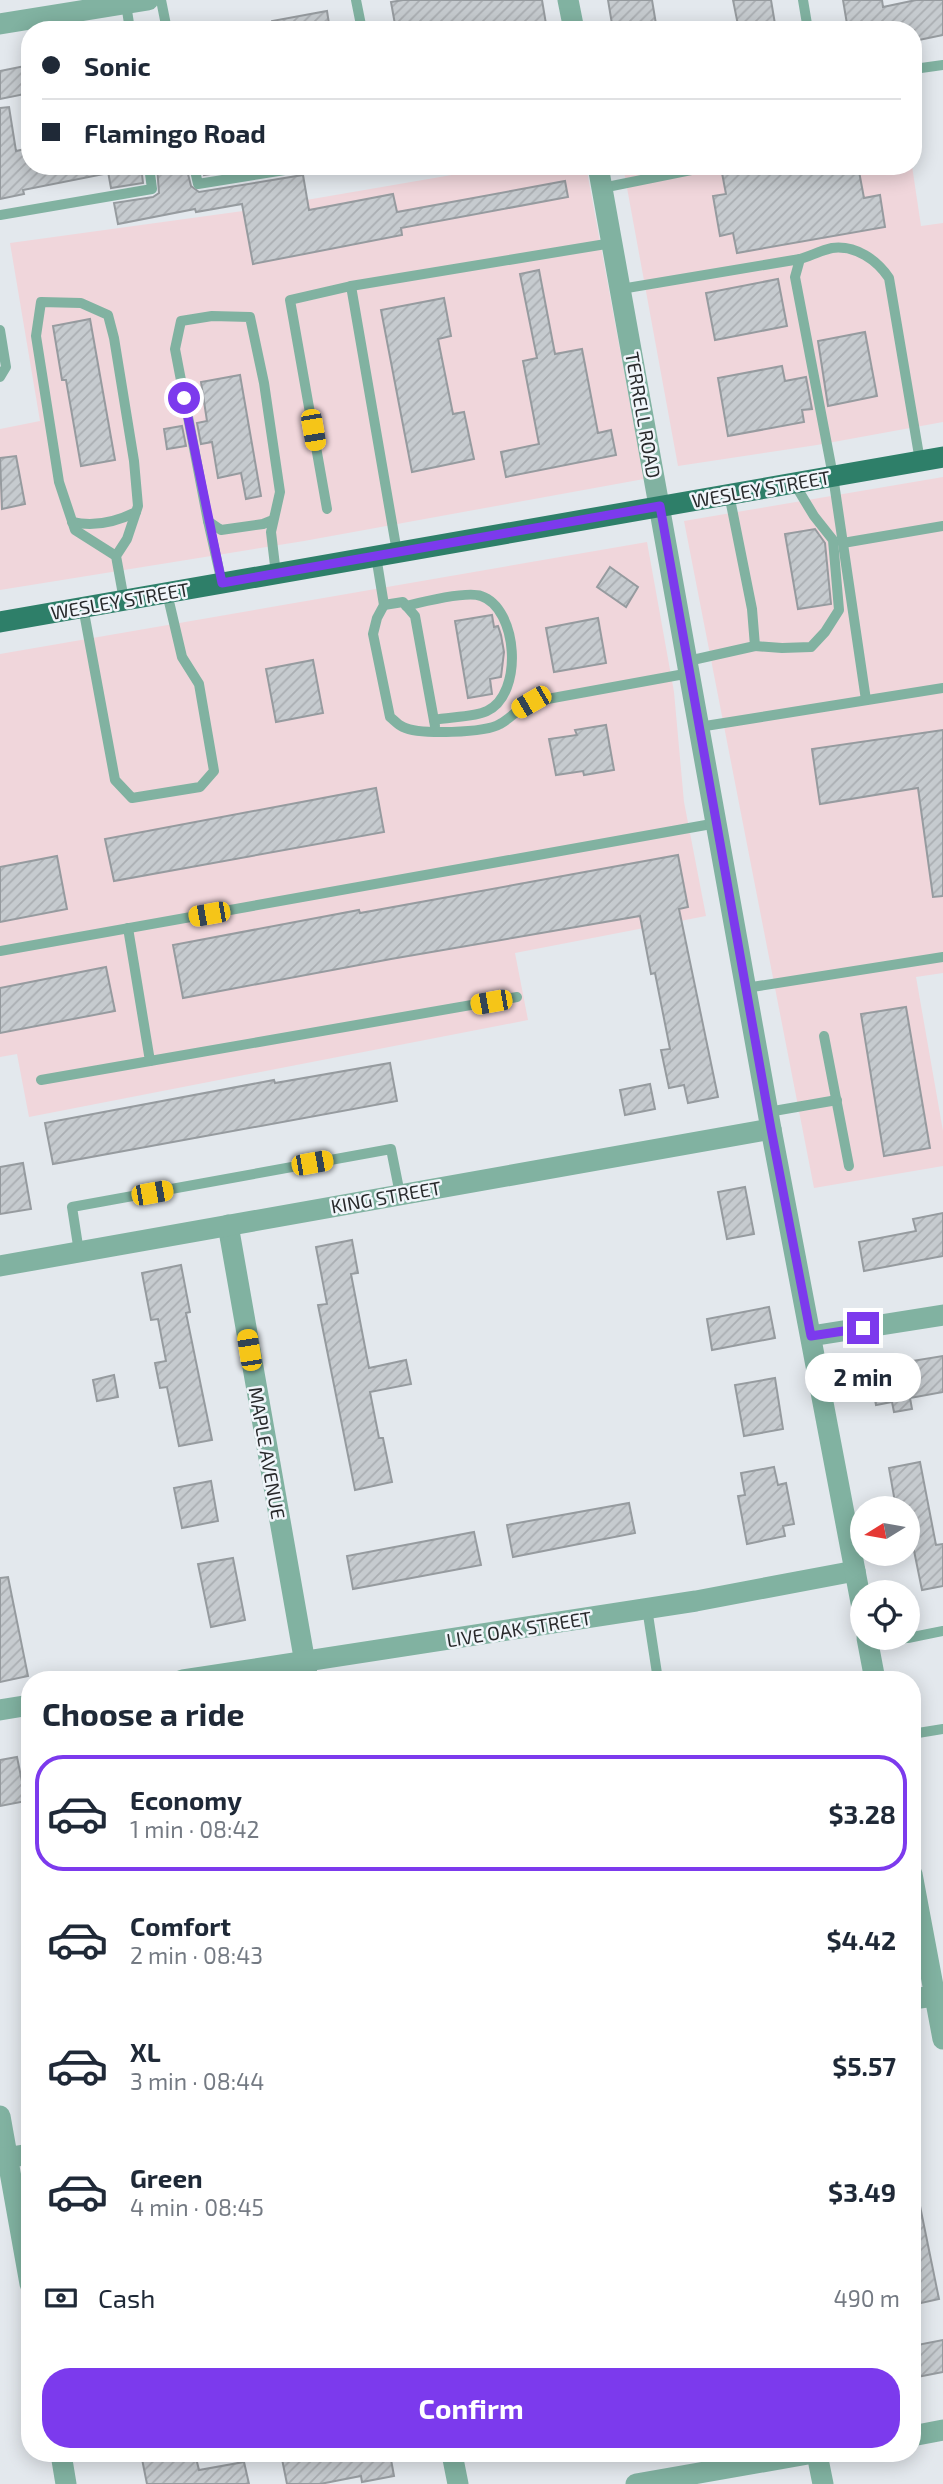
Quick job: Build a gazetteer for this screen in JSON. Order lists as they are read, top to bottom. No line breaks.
{"streets":{"main road":["WESLEY STREET"],"street":["TERRELL ROAD","KING STREET","MAPLE AVENUE","LIVE OAK STREET"]},"crossings":[["TERRELL ROAD","WESLEY STREET"],["TERRELL ROAD","KING STREET"],["TERRELL ROAD","LIVE OAK STREET"],["KING STREET","MAPLE AVENUE"],["MAPLE AVENUE","LIVE OAK STREET"]],"north":"left","page":{"banner":["Sonic","Flamingo Road"],"bubble":"2 min","heading":"Choose a ride","list":[{"name":"Economy","note":"1 min · 08:42","value":"$3.28"},{"name":"Comfort","note":"2 min · 08:43","value":"$4.42"},{"name":"XL","note":"3 min · 08:44","value":"$5.57"},{"name":"Green","note":"4 min · 08:45","value":"$3.49"}],"pay":["Cash","490 m"],"buttons":"Confirm"}}
